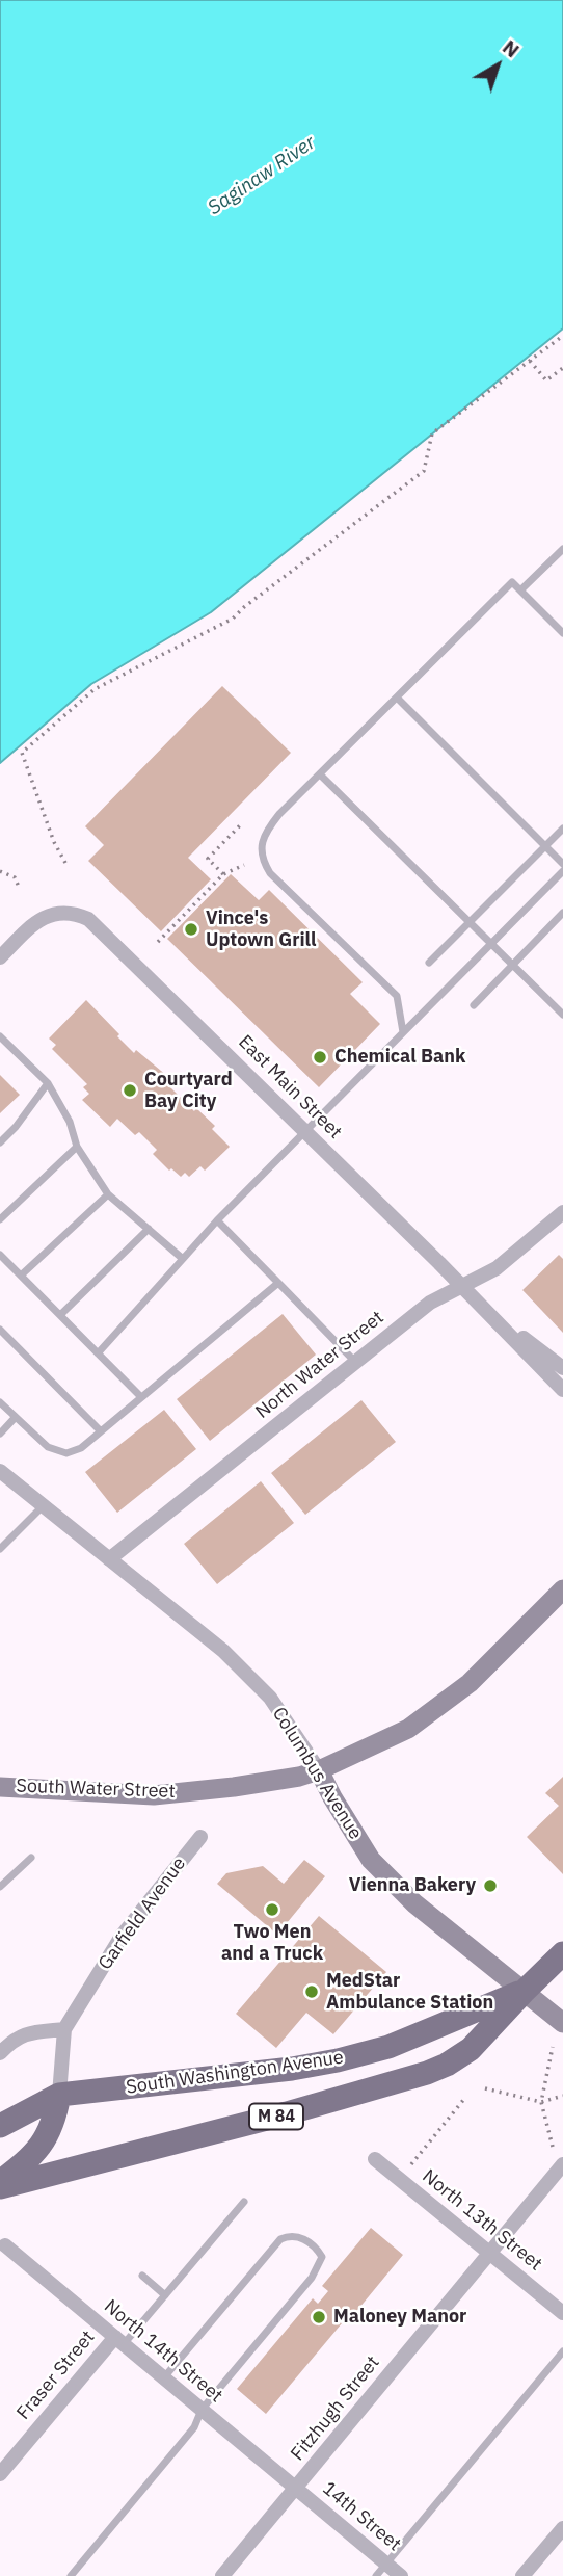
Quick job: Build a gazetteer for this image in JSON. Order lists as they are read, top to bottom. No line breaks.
{"streets":{"main road":["South Washington Avenue","M 84"],"street":["East Main Street","North Water Street","Columbus Avenue","South Water Street","Garfield Avenue","North 13th Street","North 14th Street","Fraser Street","Fitzhugh Street","14th Street"]},"crossings":[["East Main Street","North Water Street"],["North Water Street","Columbus Avenue"],["Columbus Avenue","South Water Street"],["Columbus Avenue","South Washington Avenue"],["Columbus Avenue","M 84"],["Garfield Avenue","South Washington Avenue"],["Garfield Avenue","M 84"],["South Washington Avenue","M 84"],["North 13th Street","Fitzhugh Street"],["North 14th Street","Fraser Street"],["North 14th Street","Fitzhugh Street"],["North 14th Street","14th Street"],["Fitzhugh Street","14th Street"]],"water":["Saginaw River"],"places":["Vince's Uptown Grill","Chemical Bank","Courtyard Bay City","Vienna Bakery","Two Men and a Truck","MedStar Ambulance Station","Maloney Manor"],"north":"top right"}
